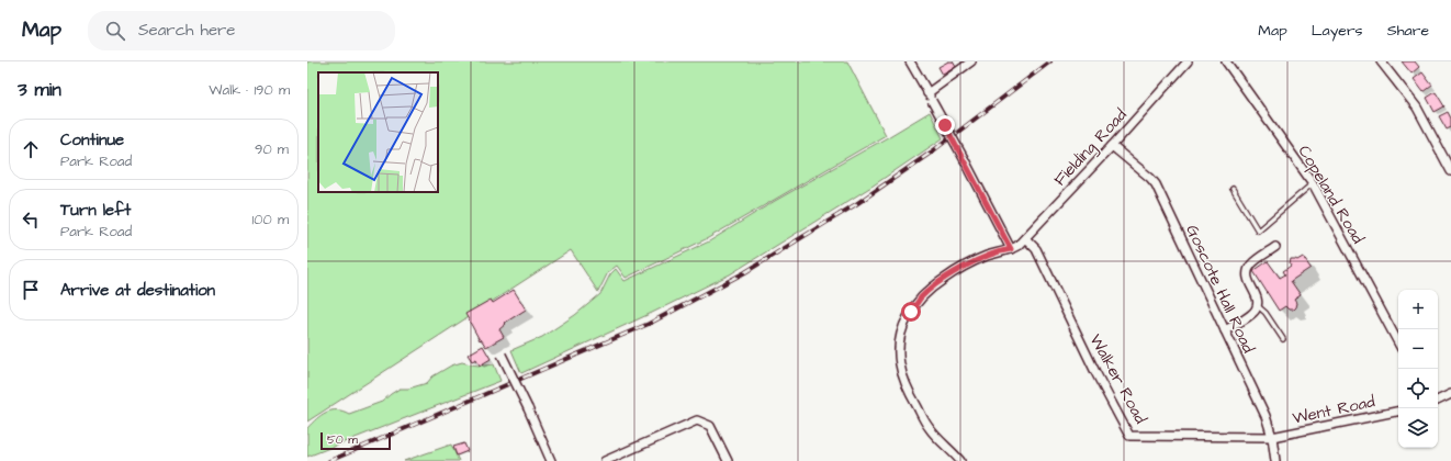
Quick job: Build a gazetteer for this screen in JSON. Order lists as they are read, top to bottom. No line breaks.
{"streets":{"street":["Fielding Road","Copeland Road","Goscote Hall Road","Walker Road","Went Road"]},"crossings":[["Fielding Road","Goscote Hall Road"],["Fielding Road","Walker Road"],["Goscote Hall Road","Walker Road"],["Goscote Hall Road","Went Road"],["Walker Road","Went Road"]],"scale_bar":"50 m","page":{"header":"Map","search":"Search here","nav":["Map","Layers","Share"],"heading":["3 min","Walk · 190 m"],"list":[["Continue","Park Road","90 m"],["Turn left","Park Road","100 m"],"Arrive at destination"],"map_buttons":["+","−"],"scale":"50 m"}}
